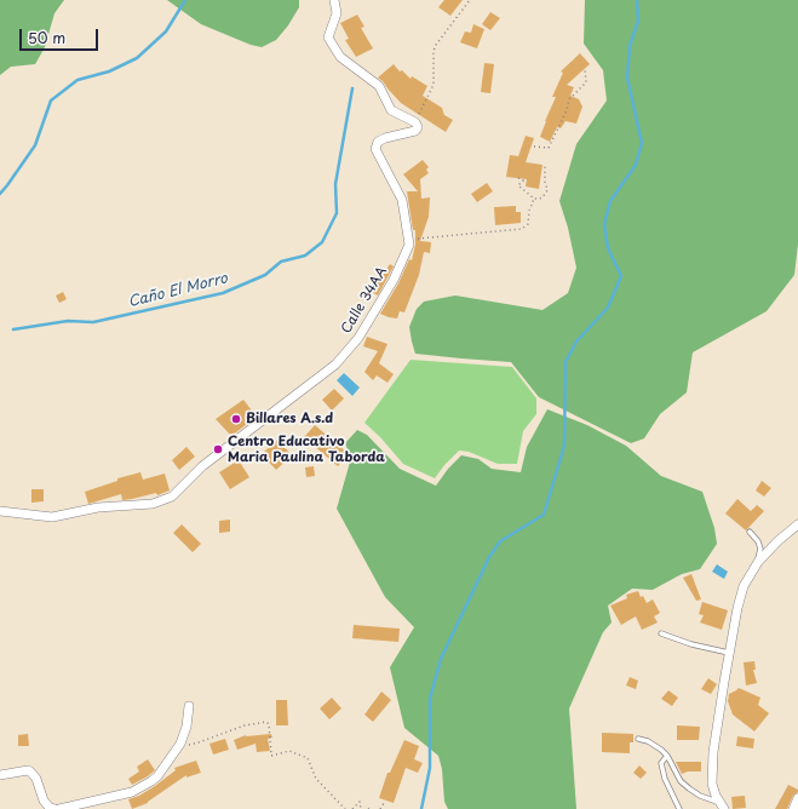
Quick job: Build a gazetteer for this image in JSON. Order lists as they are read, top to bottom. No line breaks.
{"streets":{"street":["Calle 34AA"]},"water":["Caño El Morro"],"places":["Billares A.s.d","Centro Educativo Maria Paulina Taborda"],"scale_bar":"50 m"}
